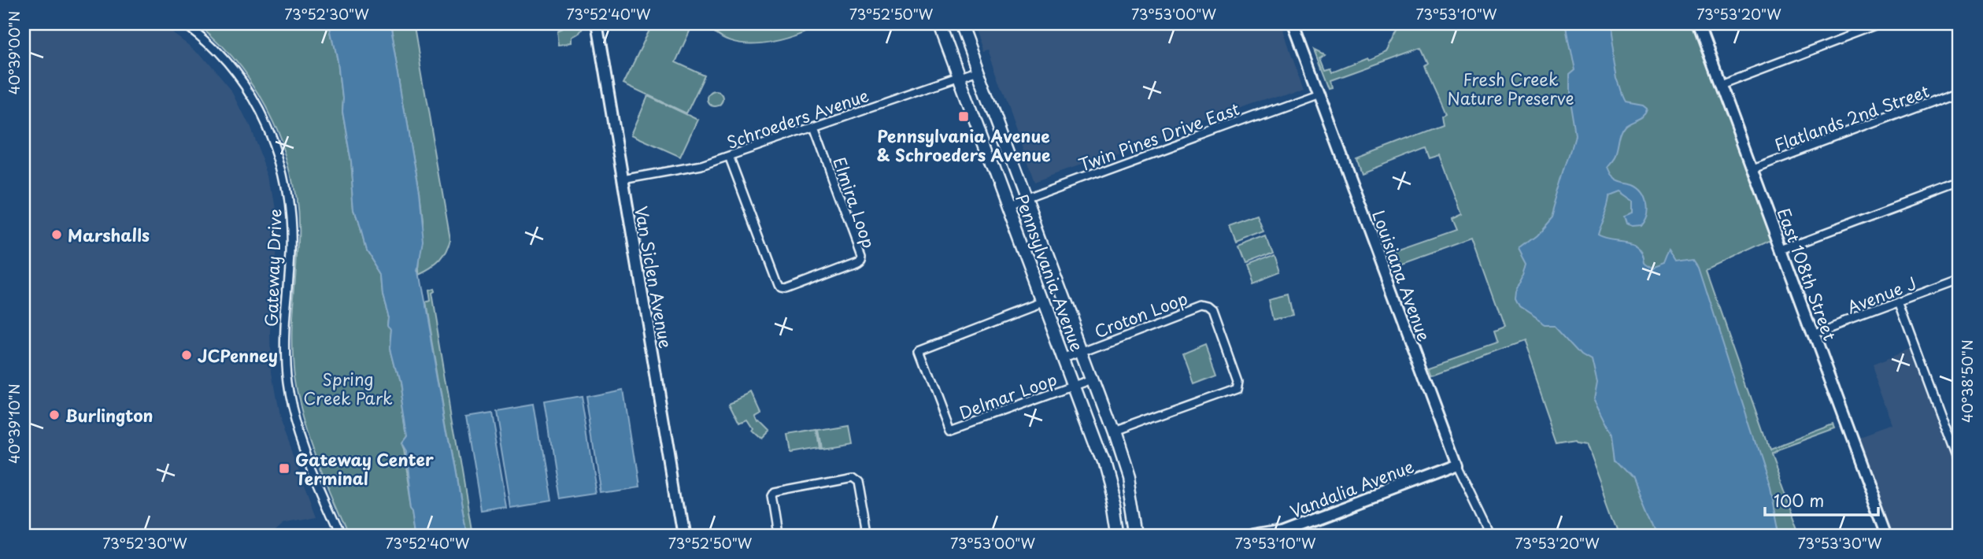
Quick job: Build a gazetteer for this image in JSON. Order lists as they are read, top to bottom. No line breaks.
{"streets":{"main road":["Pennsylvania Avenue"],"street":["Flatlands 2nd Street","Schroeders Avenue","Twin Pines Drive East","Elmira Loop","Gateway Drive","East 108th Street","Louisiana Avenue","Van Siclen Avenue","Avenue J","Croton Loop","Delmar Loop","Vandalia Avenue"]},"crossings":[["Flatlands 2nd Street","East 108th Street"],["Schroeders Avenue","Elmira Loop"],["Schroeders Avenue","Pennsylvania Avenue"],["Schroeders Avenue","Van Siclen Avenue"],["Twin Pines Drive East","Pennsylvania Avenue"],["Twin Pines Drive East","Louisiana Avenue"],["Pennsylvania Avenue","Croton Loop"],["Pennsylvania Avenue","Delmar Loop"],["East 108th Street","Avenue J"],["Louisiana Avenue","Vandalia Avenue"]],"parks":["Fresh Creek Nature Preserve","Spring Creek Park"],"places":{"transit":["Pennsylvania Avenue & Schroeders Avenue","Gateway Center Terminal"],"other":["Marshalls","JCPenney","Burlington"]},"scale_bar":"100 m","coordinates":["73°52'30\"W","73°52'40\"W","73°52'50\"W","73°53'00\"W","73°53'10\"W","73°53'20\"W","40°39'00\"N","40°38'50\"N","40°39'10\"N","73°53'30\"W"]}
